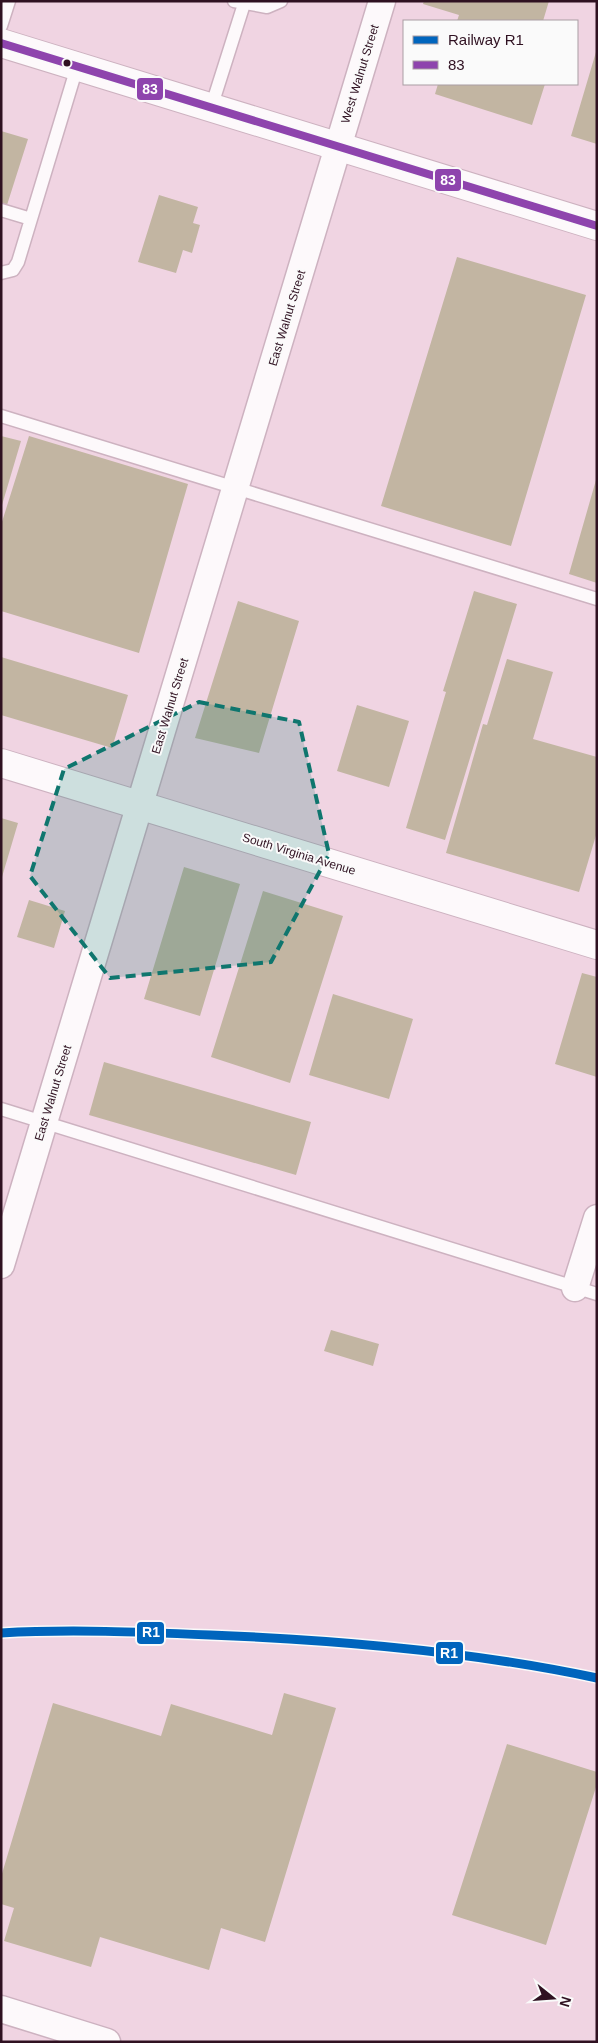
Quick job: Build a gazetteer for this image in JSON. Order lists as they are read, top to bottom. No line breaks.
{"streets":{"main road":["South Virginia Avenue"],"street":["West Walnut Street","East Walnut Street"]},"crossings":[["West Walnut Street","East Walnut Street"],["East Walnut Street","South Virginia Avenue"]],"lines":["transit line 83","rail line R1"],"legend":["Railway R1","83"],"north":"right"}
